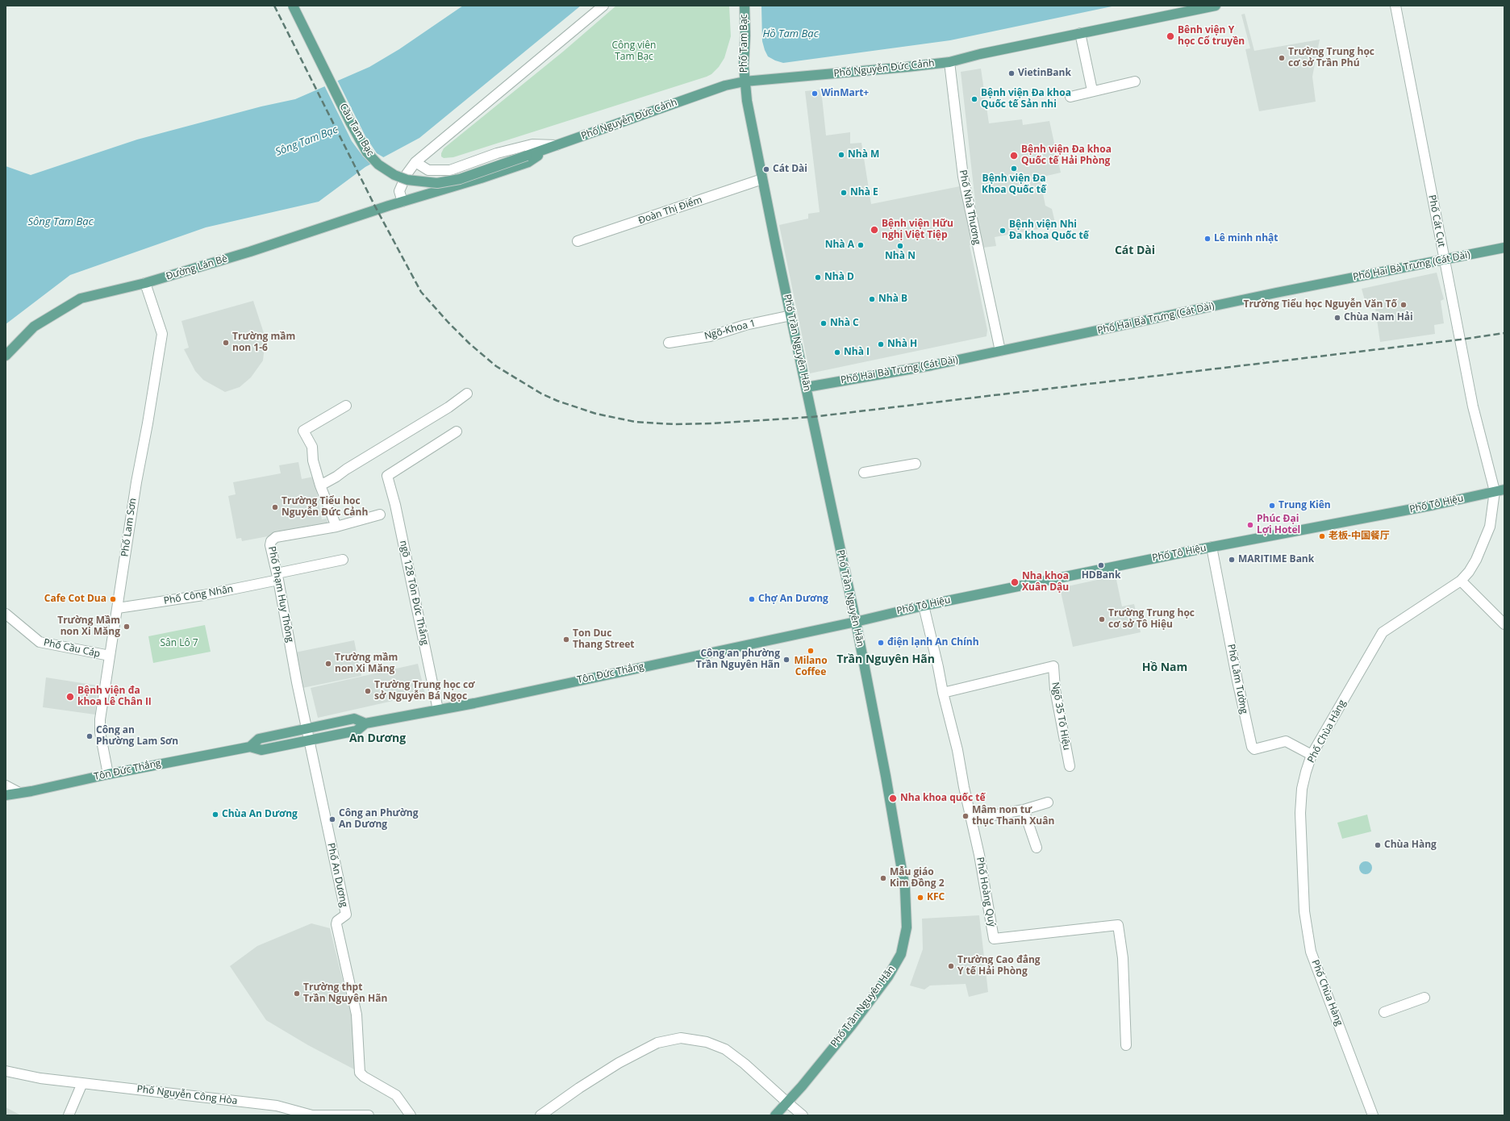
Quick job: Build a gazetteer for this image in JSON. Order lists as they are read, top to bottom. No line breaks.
{"streets":{"main road":["Phố Tam Bạc","Phố Nguyễn Đức Cảnh","Cầu Tam Bạc","Phố Hai Bà Trưng (Cát Dài)","Đường Lán Bè","Phố Trần Nguyên Hãn","Phố Tô Hiệu","Tôn Đức Thắng"],"street":["Phố Nhà Thương","Đoàn Thị Điểm","Phố Cát Cụt","Ngõ-Khoa 1","Phố Lam Sơn","ngõ 128 Tôn Đức Thắng","Phố Phạm Huy Thông","Phố Công Nhân","Phố Cầu Cáp","Phố Lâm Tường","Ngõ 35 Tô Hiệu","Phố Chùa Hàng","Phố An Dương","Phố Hoàng Quý","Phố Nguyễn Công Hòa"]},"crossings":[["Phố Tam Bạc","Phố Nguyễn Đức Cảnh"],["Phố Tam Bạc","Phố Trần Nguyên Hãn"],["Phố Nguyễn Đức Cảnh","Cầu Tam Bạc"],["Phố Nguyễn Đức Cảnh","Phố Nhà Thương"],["Phố Nguyễn Đức Cảnh","Đường Lán Bè"],["Phố Nguyễn Đức Cảnh","Phố Trần Nguyên Hãn"],["Phố Nhà Thương","Phố Hai Bà Trưng (Cát Dài)"],["Đoàn Thị Điểm","Phố Trần Nguyên Hãn"],["Phố Cát Cụt","Phố Hai Bà Trưng (Cát Dài)"],["Phố Cát Cụt","Phố Tô Hiệu"],["Phố Cát Cụt","Phố Chùa Hàng"],["Phố Hai Bà Trưng (Cát Dài)","Phố Trần Nguyên Hãn"],["Đường Lán Bè","Phố Lam Sơn"],["Ngõ-Khoa 1","Phố Trần Nguyên Hãn"],["Phố Trần Nguyên Hãn","Phố Tô Hiệu"],["Phố Trần Nguyên Hãn","Tôn Đức Thắng"],["Phố Tô Hiệu","Tôn Đức Thắng"],["Phố Tô Hiệu","Phố Lâm Tường"],["Phố Tô Hiệu","Phố Chùa Hàng"],["Phố Tô Hiệu","Phố Hoàng Quý"],["Phố Lam Sơn","Phố Công Nhân"],["Phố Lam Sơn","Phố Cầu Cáp"],["Phố Lam Sơn","Tôn Đức Thắng"],["ngõ 128 Tôn Đức Thắng","Tôn Đức Thắng"],["Phố Phạm Huy Thông","Phố Công Nhân"],["Phố Phạm Huy Thông","Tôn Đức Thắng"],["Phố Phạm Huy Thông","Phố An Dương"],["Tôn Đức Thắng","Phố An Dương"],["Phố Lâm Tường","Phố Chùa Hàng"],["Ngõ 35 Tô Hiệu","Phố Hoàng Quý"]],"districts":["Cát Dài","Trần Nguyên Hãn","Hồ Nam","An Dương"],"water":["Hồ Tam Bạc","Sông Tam Bạc"],"parks":["Công viên Tam Bạc","Sân Lô 7"],"places":["Bênh viện Y học Cổ truyền","Trường Trung học cơ sở Trần Phú","VietinBank","WinMart+","Bệnh viện Đa khoa Quốc tế Sản nhi","Nhà M","Bệnh viện Đa khoa Quốc tế Hải Phòng","Bệnh viện Đa Khoa Quốc tế","Cát Dài","Nhà E","Bệnh viện Hữu nghị Việt Tiệp","Bệnh viện Nhi Đa khoa Quốc tế","Lê minh nhật","Nhà A","Nhà N","Nhà D","Nhà B","Trường Tiểu học Nguyễn Văn Tố","Chùa Nam Hải","Nhà C","Trường mầm non 1-6","Nhà H","Nhà I","Trung Kiên","Trường Tiểu học Nguyễn Đức Cảnh","Phúc Đại Lợi Hotel","老板-中国餐厅","MARITIME Bank","HDBank","Nha khoa Xuân Dậu","Cafe Cot Dua","Chợ An Dương","Trường Trung học cơ sở Tô Hiệu","Trường Mầm non Xi Măng","Ton Duc Thang Street","điện lạnh An Chính","Milano Coffee","Công an phường Trần Nguyên Hãn","Trường mầm non Xi Măng","Trường Trung học cơ sở Nguyễn Bá Ngọc","Bệnh viện đa khoa Lê Chân II","Công an Phường Lam Sơn","Nha khoa quốc tế","Chùa An Dương","Mâm non tư thục Thanh Xuân","Công an Phường An Dương","Chùa Hàng","Mẫu giáo Kim Đồng 2","KFC","Trường Cao đẳng Y tế Hải Phòng","Trường thpt Trần Nguyên Hãn"]}
